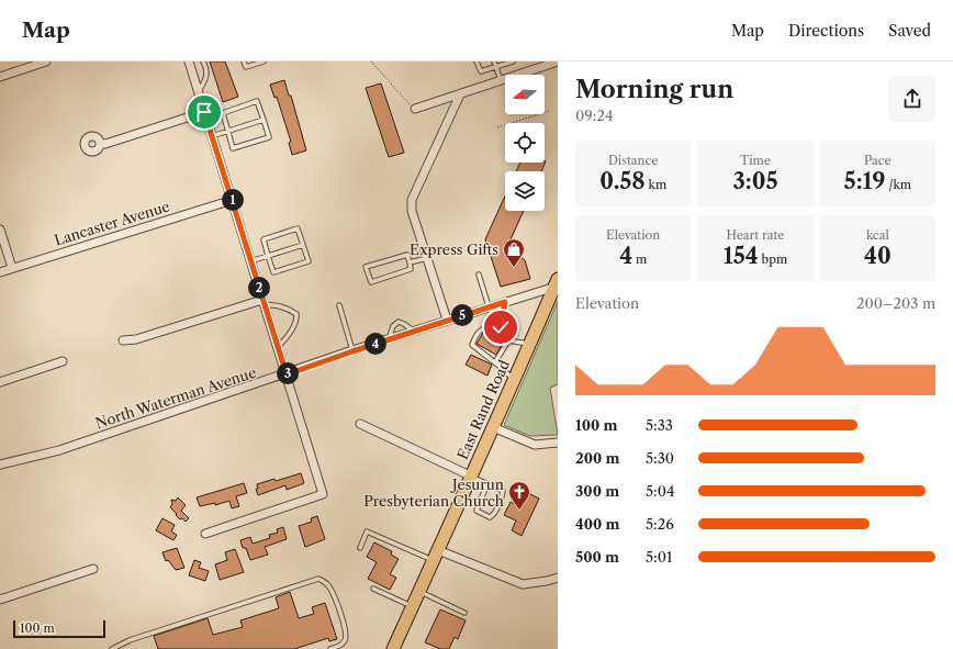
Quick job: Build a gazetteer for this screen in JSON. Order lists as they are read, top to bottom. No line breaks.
{"streets":{"main road":["East Rand Road"],"street":["Lancaster Avenue","North Waterman Avenue"]},"crossings":[["North Waterman Avenue","East Rand Road"]],"places":{"shop":["Express Gifts"],"church":["Jesurun Presbyterian Church"]},"scale_bar":"100 m","north":"left","page":{"header":"Map","nav":["Map","Directions","Saved"],"heading":["Morning run","09:24"],"stats":[["Distance","0.58 km"],["Time","3:05"],["Pace","5:19 /km"],["Elevation","4 m"],["Heart rate","154 bpm"],["kcal","40"]],"pins":["1","2","5","4","3"],"chart":["Elevation","200–203 m"],"list":[{"name":"100 m","note":"5:33"},{"name":"200 m","note":"5:30"},{"name":"300 m","note":"5:04"},{"name":"400 m","note":"5:26"},{"name":"500 m","note":"5:01"}],"scale":"100 m"}}
